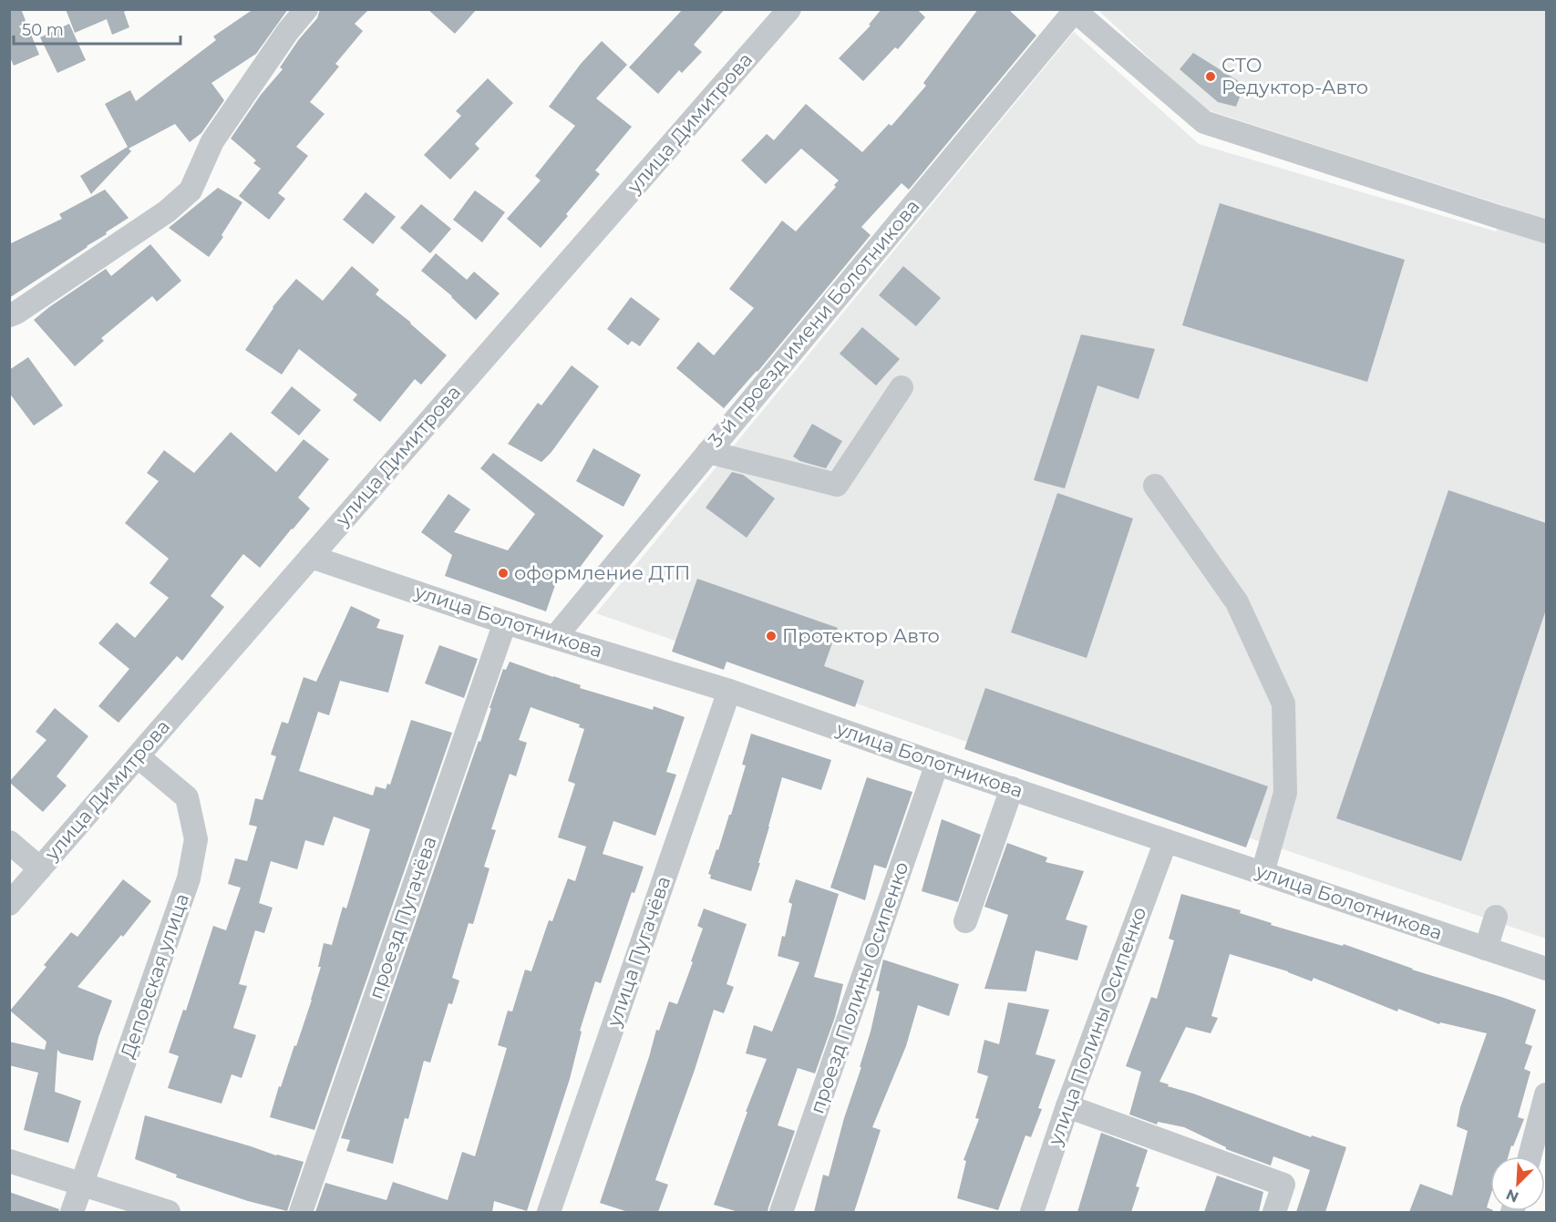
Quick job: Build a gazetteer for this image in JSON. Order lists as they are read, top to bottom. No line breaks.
{"streets":{"street":["улица Димитрова","3-й проезд имени Болотникова","улица Болотникова","проезд Пугачёва","улица Пугачёва","Деповская улица","проезд Полины Осипенко","улица Полины Осипенко"]},"crossings":[["улица Димитрова","улица Болотникова"],["улица Димитрова","Деповская улица"],["3-й проезд имени Болотникова","улица Болотникова"],["улица Болотникова","проезд Пугачёва"],["улица Болотникова","улица Пугачёва"],["улица Болотникова","проезд Полины Осипенко"],["улица Болотникова","улица Полины Осипенко"]],"places":["СТО Редуктор-Авто","оформление ДТП","Протектор Авто"],"scale_bar":"50 m","north":"bottom left"}
